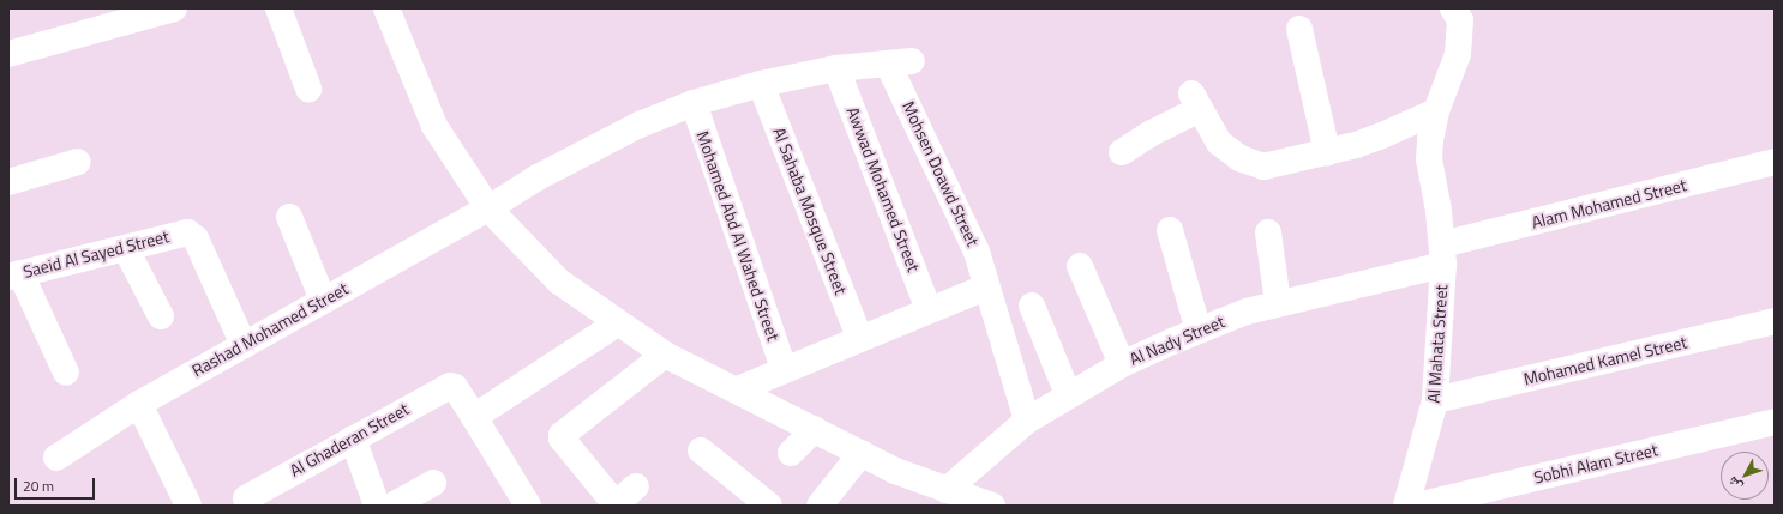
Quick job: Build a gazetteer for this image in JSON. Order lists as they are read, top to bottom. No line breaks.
{"streets":{"street":["Mohsen Doawd Street","Awwad Mohamed Street","Alam Mohamed Street","Al Sahaba Mosque Street","Mohamed Abd Al Wahed Street","Saeid Al Sayed Street","Rashad Mohamed Street","Al Nady Street","Al Mahata Street","Mohamed Kamel Street","Al Ghaderan Street","Sobhi Alam Street"]},"crossings":[["Mohsen Doawd Street","Rashad Mohamed Street"],["Mohsen Doawd Street","Al Nady Street"],["Awwad Mohamed Street","Rashad Mohamed Street"],["Alam Mohamed Street","Al Nady Street"],["Alam Mohamed Street","Al Mahata Street"],["Al Sahaba Mosque Street","Rashad Mohamed Street"],["Mohamed Abd Al Wahed Street","Rashad Mohamed Street"],["Saeid Al Sayed Street","Rashad Mohamed Street"],["Al Nady Street","Al Mahata Street"],["Al Mahata Street","Mohamed Kamel Street"]],"scale_bar":"20 m","north":"bottom left"}
